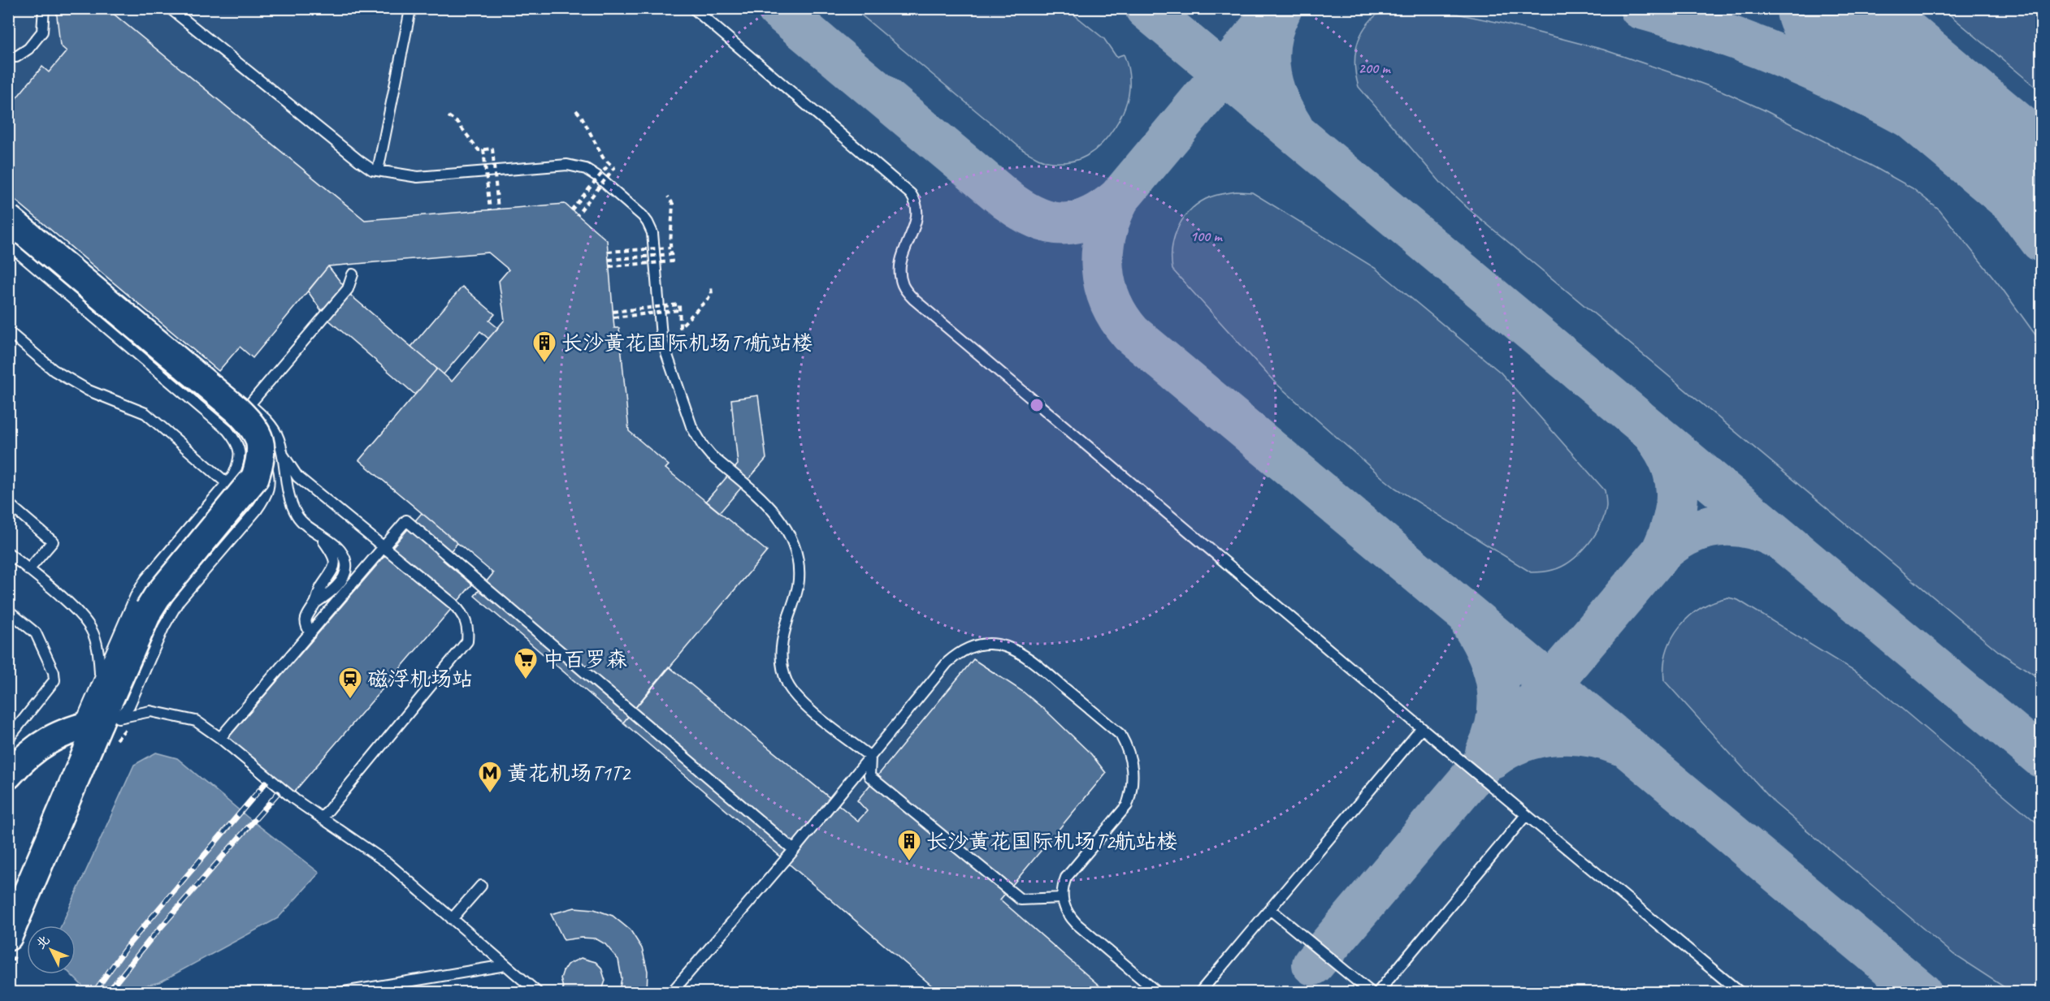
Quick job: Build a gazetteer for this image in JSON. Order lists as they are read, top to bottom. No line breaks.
{"places":{"building":["长沙黄花国际机场T1航站楼","长沙黄花国际机场T2航站楼"],"supermarket":["中百罗森"],"station":["磁浮机场站"],"metro station":["黄花机场T1T2"]},"north":"top left","rings":["200 m","100 m"]}
